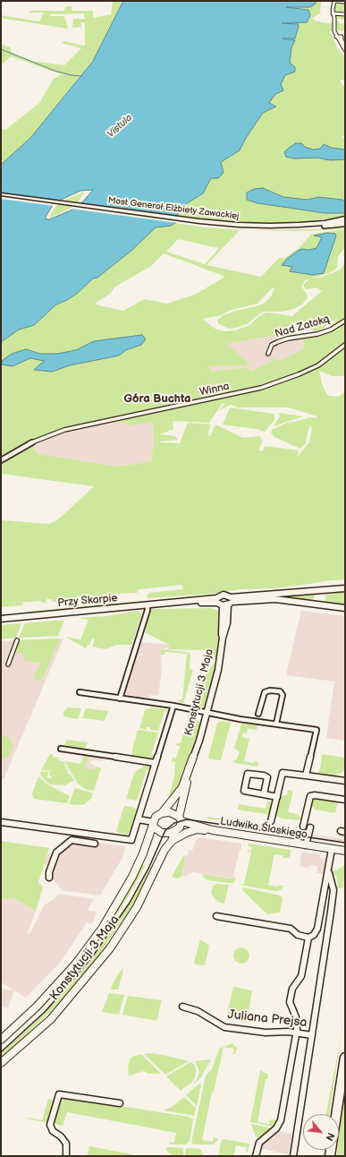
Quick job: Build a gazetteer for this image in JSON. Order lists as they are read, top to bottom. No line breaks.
{"streets":{"main road":["Most Generał Elżbiety Zawackiej"],"street":["Nad Zatoką","Winna","Przy Skarpie","Konstytucji 3 Maja","Ludwika Ślaskiego","Juliana Prejsa"]},"crossings":[["Przy Skarpie","Konstytucji 3 Maja"],["Konstytucji 3 Maja","Ludwika Ślaskiego"]],"districts":["Góra Buchta"],"water":["Vistula"],"north":"bottom right"}
